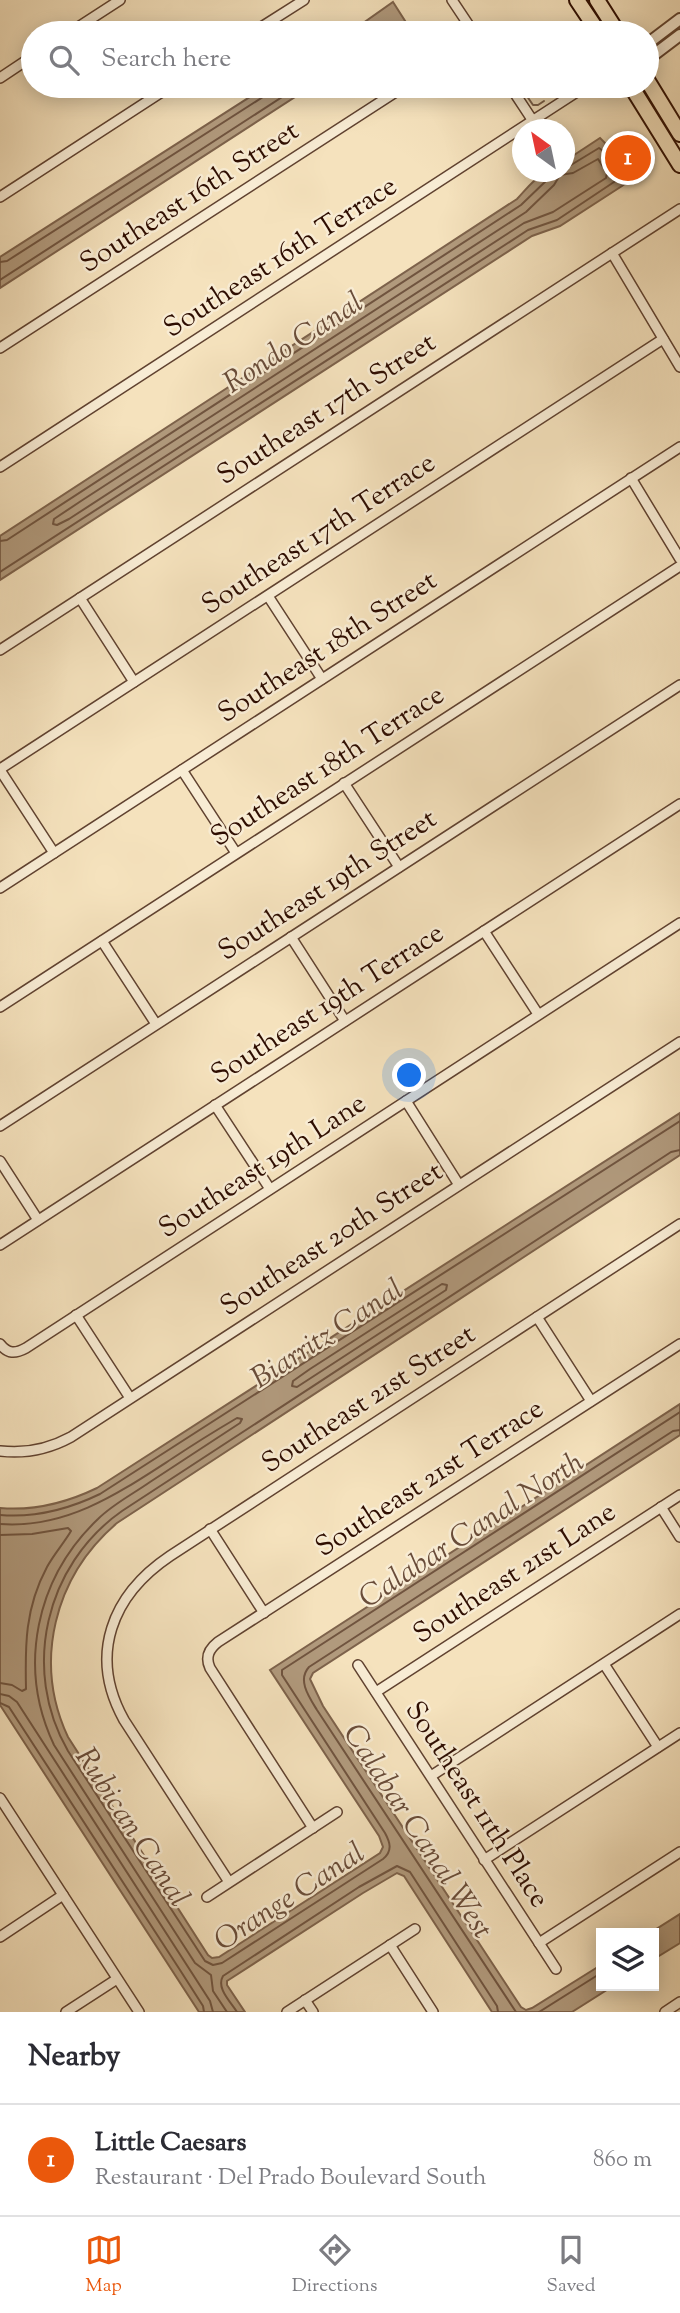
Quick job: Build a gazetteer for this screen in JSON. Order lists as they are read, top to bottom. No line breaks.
{"streets":{"street":["Southeast 16th Street","Southeast 16th Terrace","Southeast 17th Street","Southeast 17th Terrace","Southeast 18th Street","Southeast 18th Terrace","Southeast 19th Street","Southeast 19th Terrace","Southeast 19th Lane","Southeast 20th Street","Southeast 21st Street","Southeast 21st Terrace","Southeast 21st Lane","Southeast 11th Place"]},"crossings":[["Southeast 21st Lane","Southeast 11th Place"]],"water":["Rondo Canal","Biarritz Canal","Calabar Canal North","Rubican Canal","Calabar Canal West","Orange Canal"],"north":"top left","page":{"search":"Search here","pins":"1","heading":"Nearby","list":[{"mark":"1","name":"Little Caesars","note":"Restaurant · Del Prado Boulevard South","value":"860 m"}],"nav":["Map","Directions","Saved"]}}
